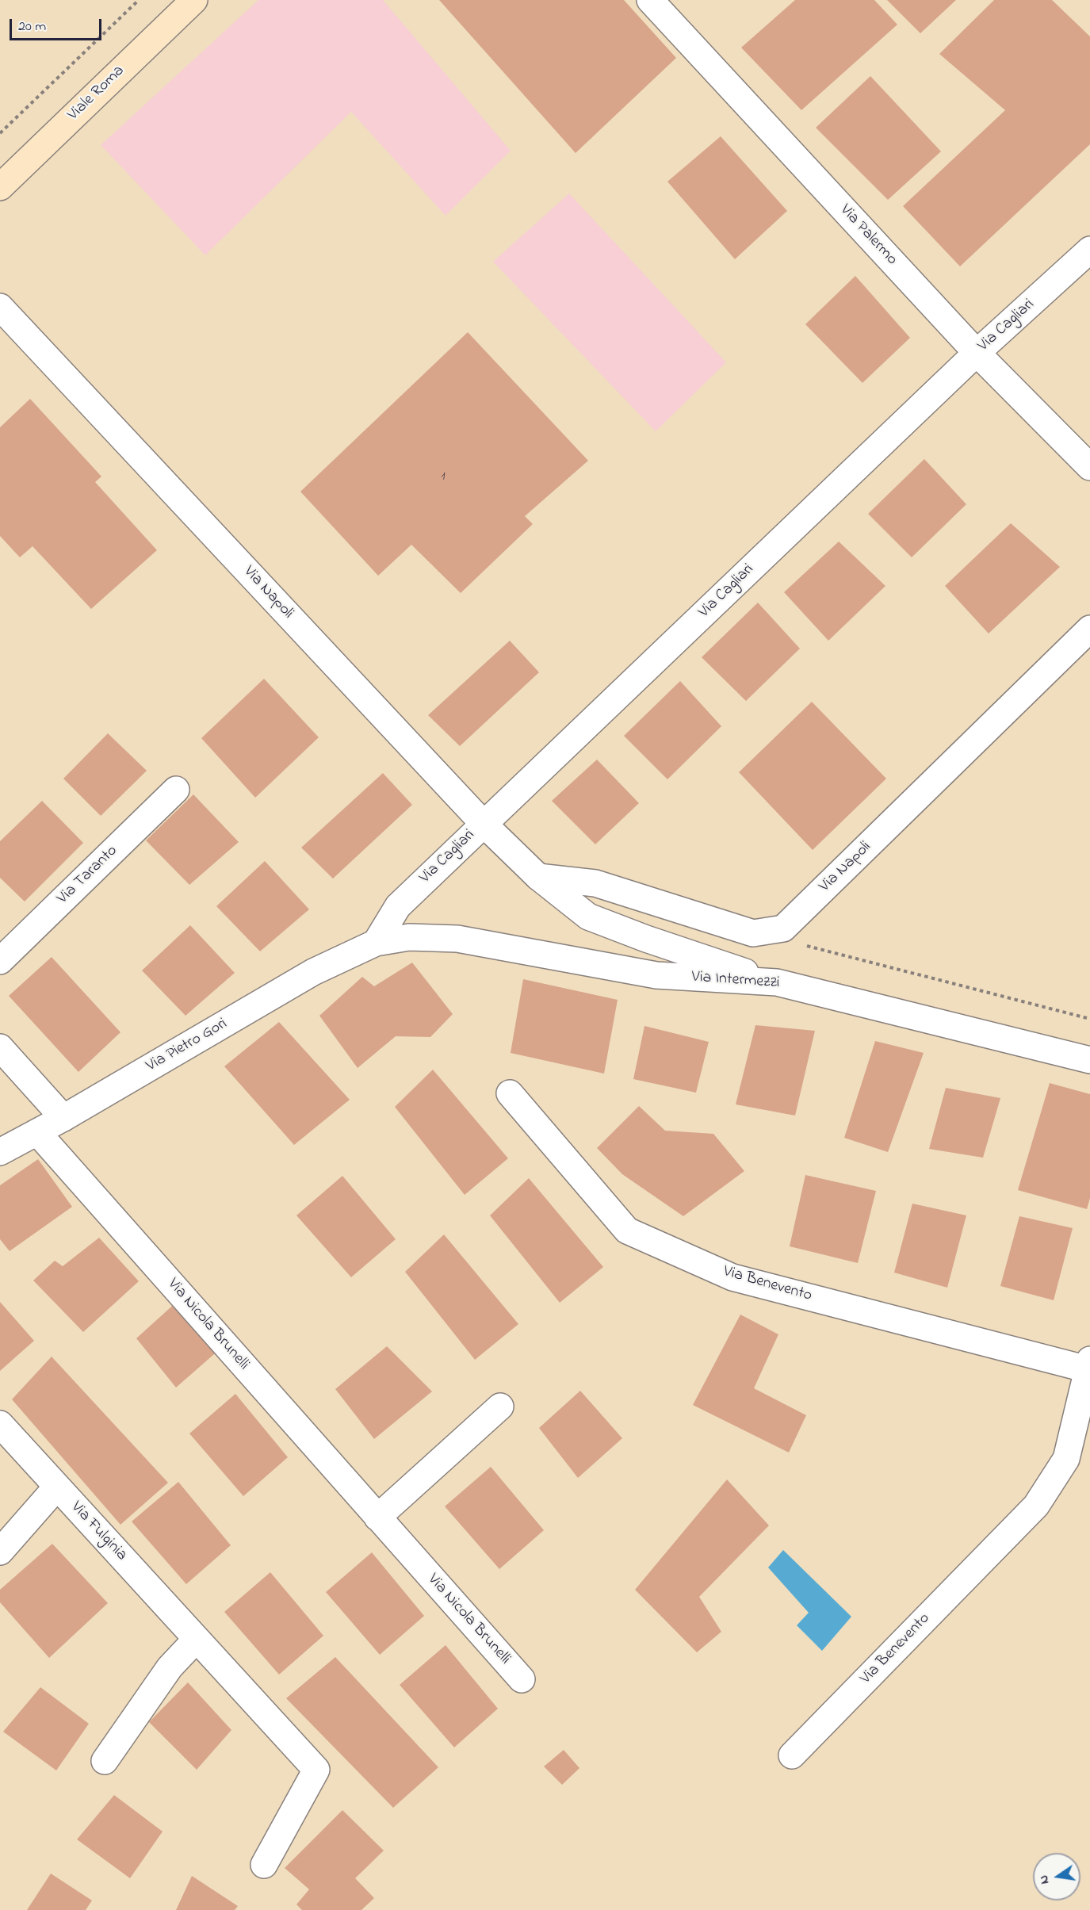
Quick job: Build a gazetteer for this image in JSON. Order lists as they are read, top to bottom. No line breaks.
{"streets":{"main road":["Viale Roma"],"street":["Via Palermo","Via Cagliari","Via Napoli","Via Taranto","Via Intermezzi","Via Pietro Gori","Via Benevento","Via Nicola Brunelli","Via Fulginia"]},"crossings":[["Via Palermo","Via Cagliari"],["Via Cagliari","Via Napoli"],["Via Cagliari","Via Intermezzi"],["Via Cagliari","Via Pietro Gori"],["Via Napoli","Via Intermezzi"],["Via Intermezzi","Via Pietro Gori"],["Via Pietro Gori","Via Nicola Brunelli"]],"house_numbers":["1"],"scale_bar":"20 m","north":"left"}
